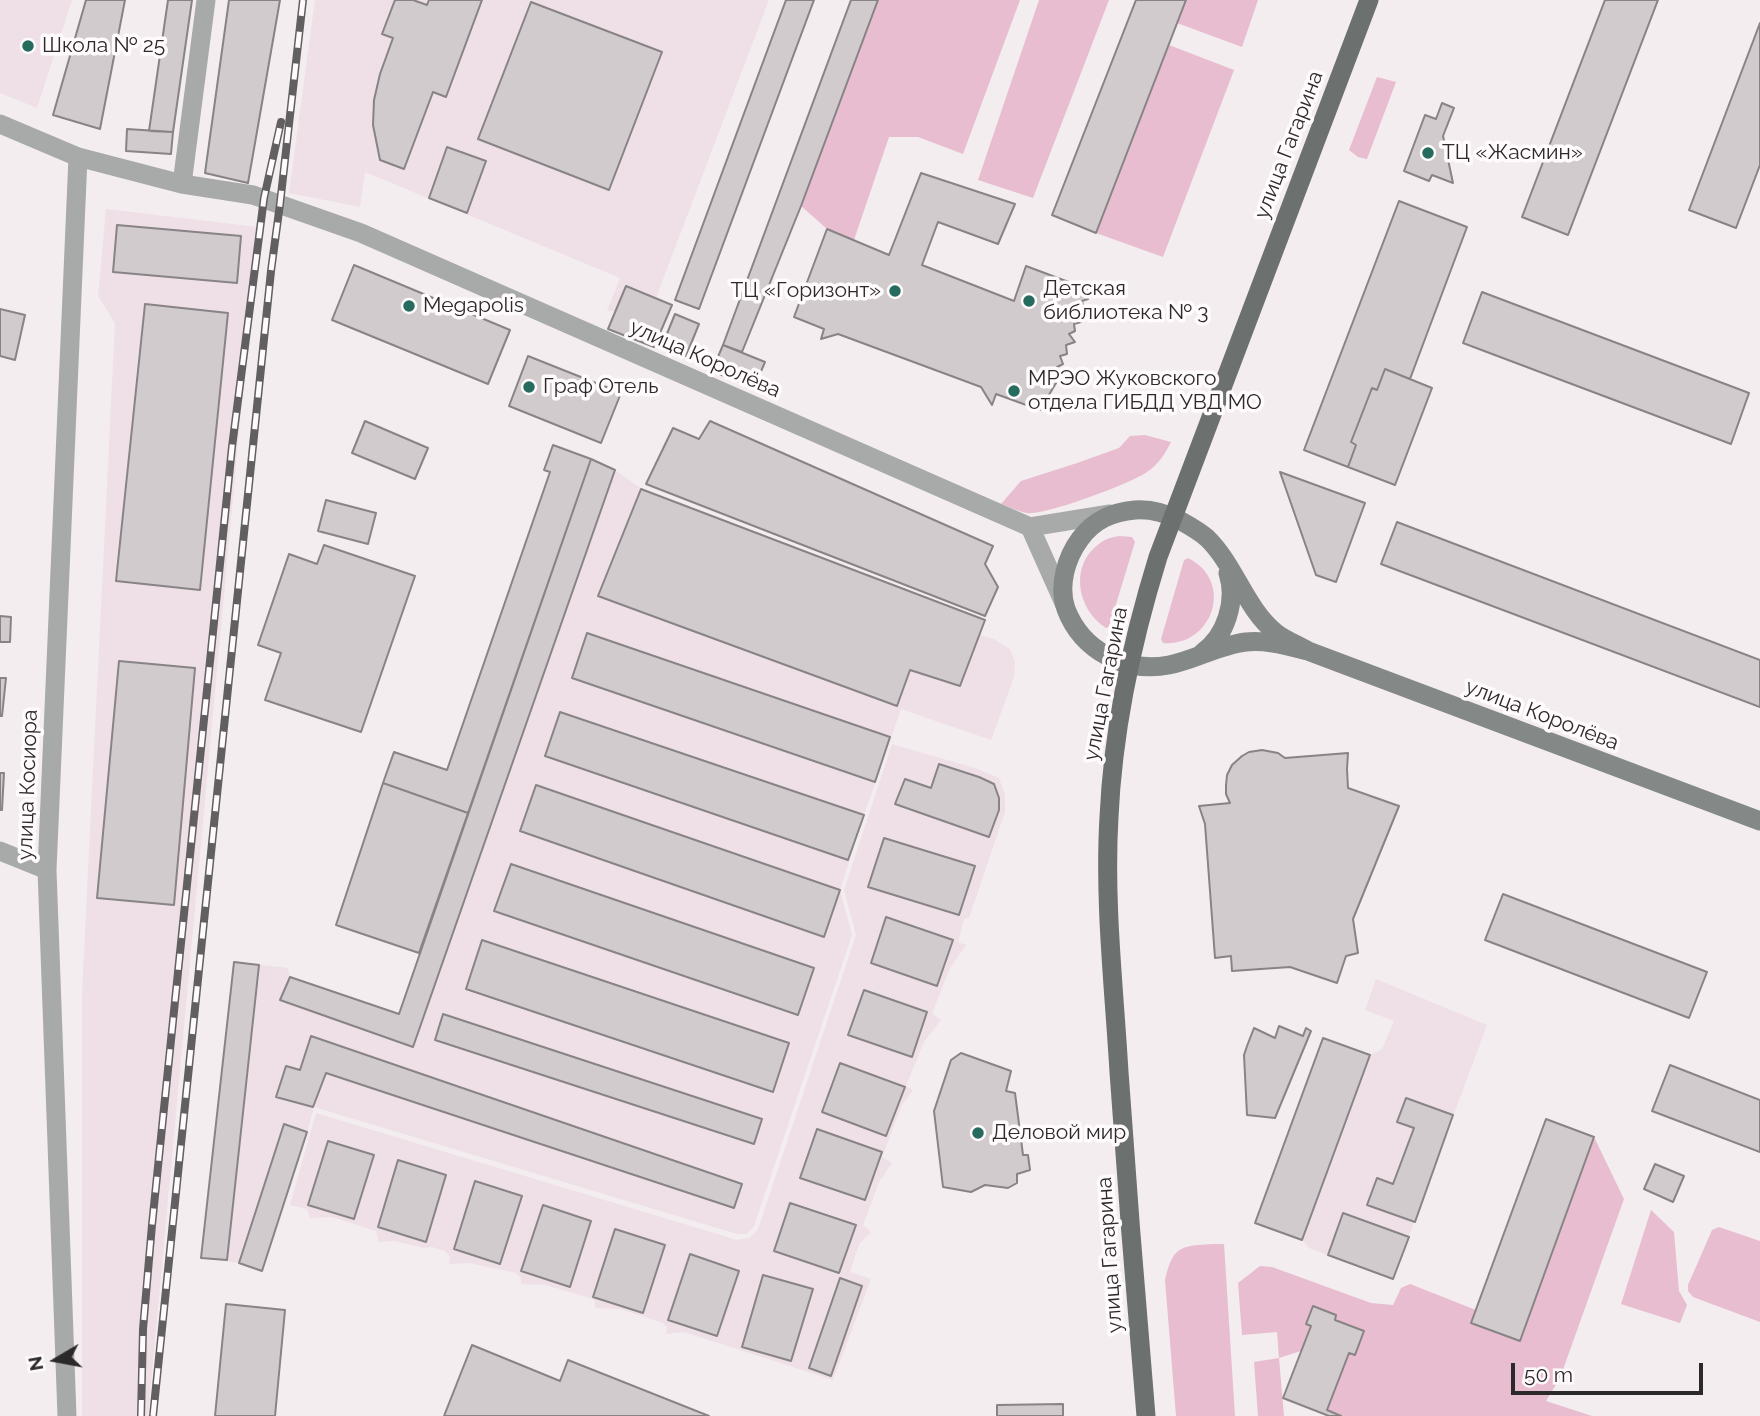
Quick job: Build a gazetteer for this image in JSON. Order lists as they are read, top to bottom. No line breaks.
{"streets":{"main road":["улица Гагарина","улица Королёва"],"street":["улица Косиора"]},"crossings":[["улица Королёва","улица Косиора"]],"places":["Школа № 25","ТЦ «Жасмин»","ТЦ «Горизонт»","Детская библиотека № 3","Megapolis","Граф Отель","МРЭО Жуковского отдела ГИБДД УВД МО","Деловой мир"],"scale_bar":"50 m","north":"left"}
